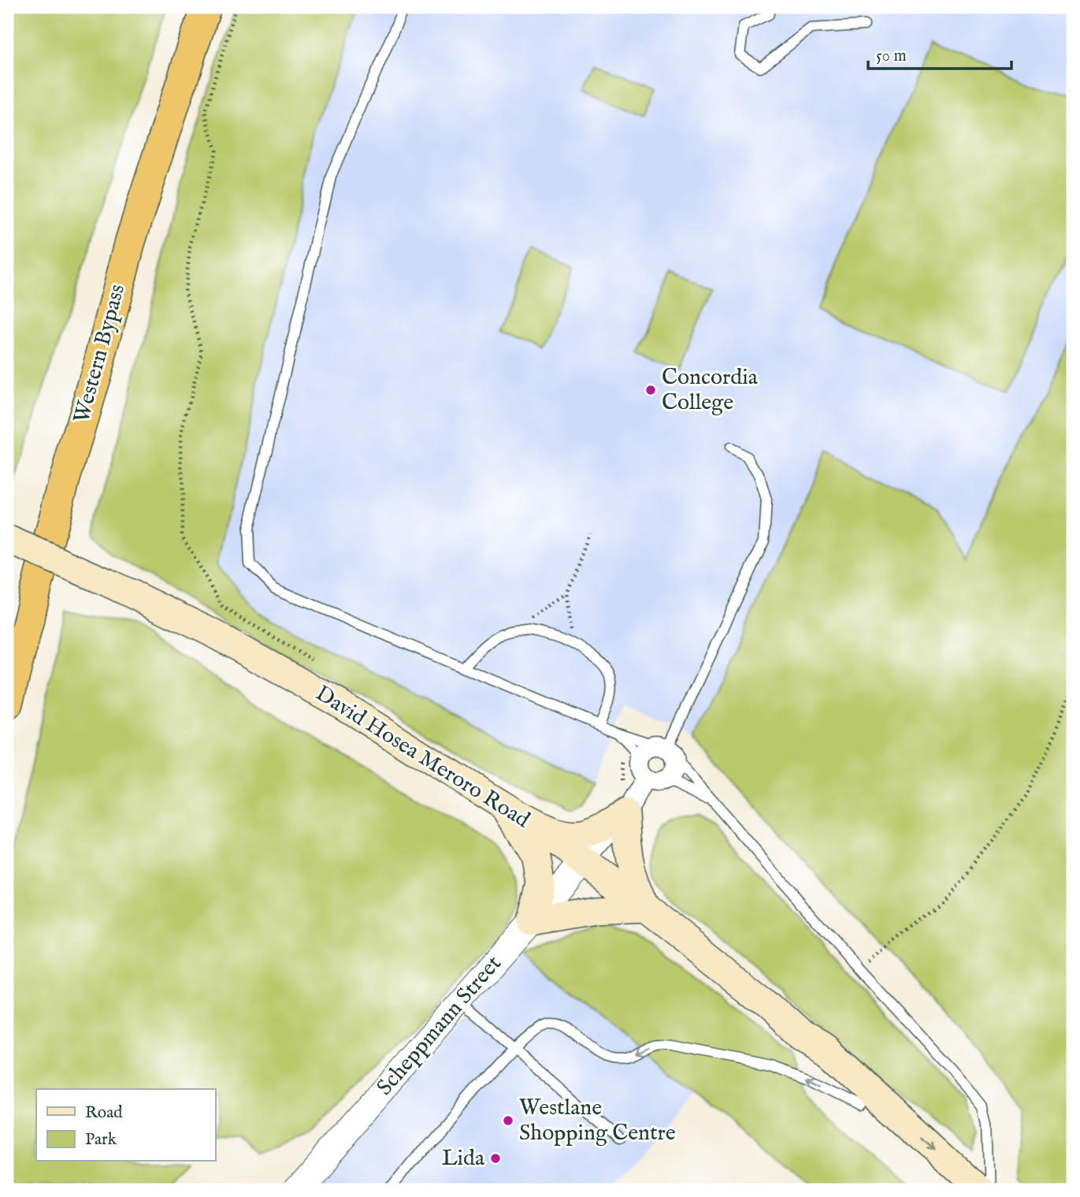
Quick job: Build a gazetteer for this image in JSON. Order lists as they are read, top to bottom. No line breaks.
{"streets":{"highway":["Western Bypass"],"main road":["David Hosea Meroro Road"],"street":["Scheppmann Street"]},"crossings":[["David Hosea Meroro Road","Scheppmann Street"]],"places":["Concordia College","Westlane Shopping Centre","Lida"],"legend":["Road","Park"],"scale_bar":"50 m"}
